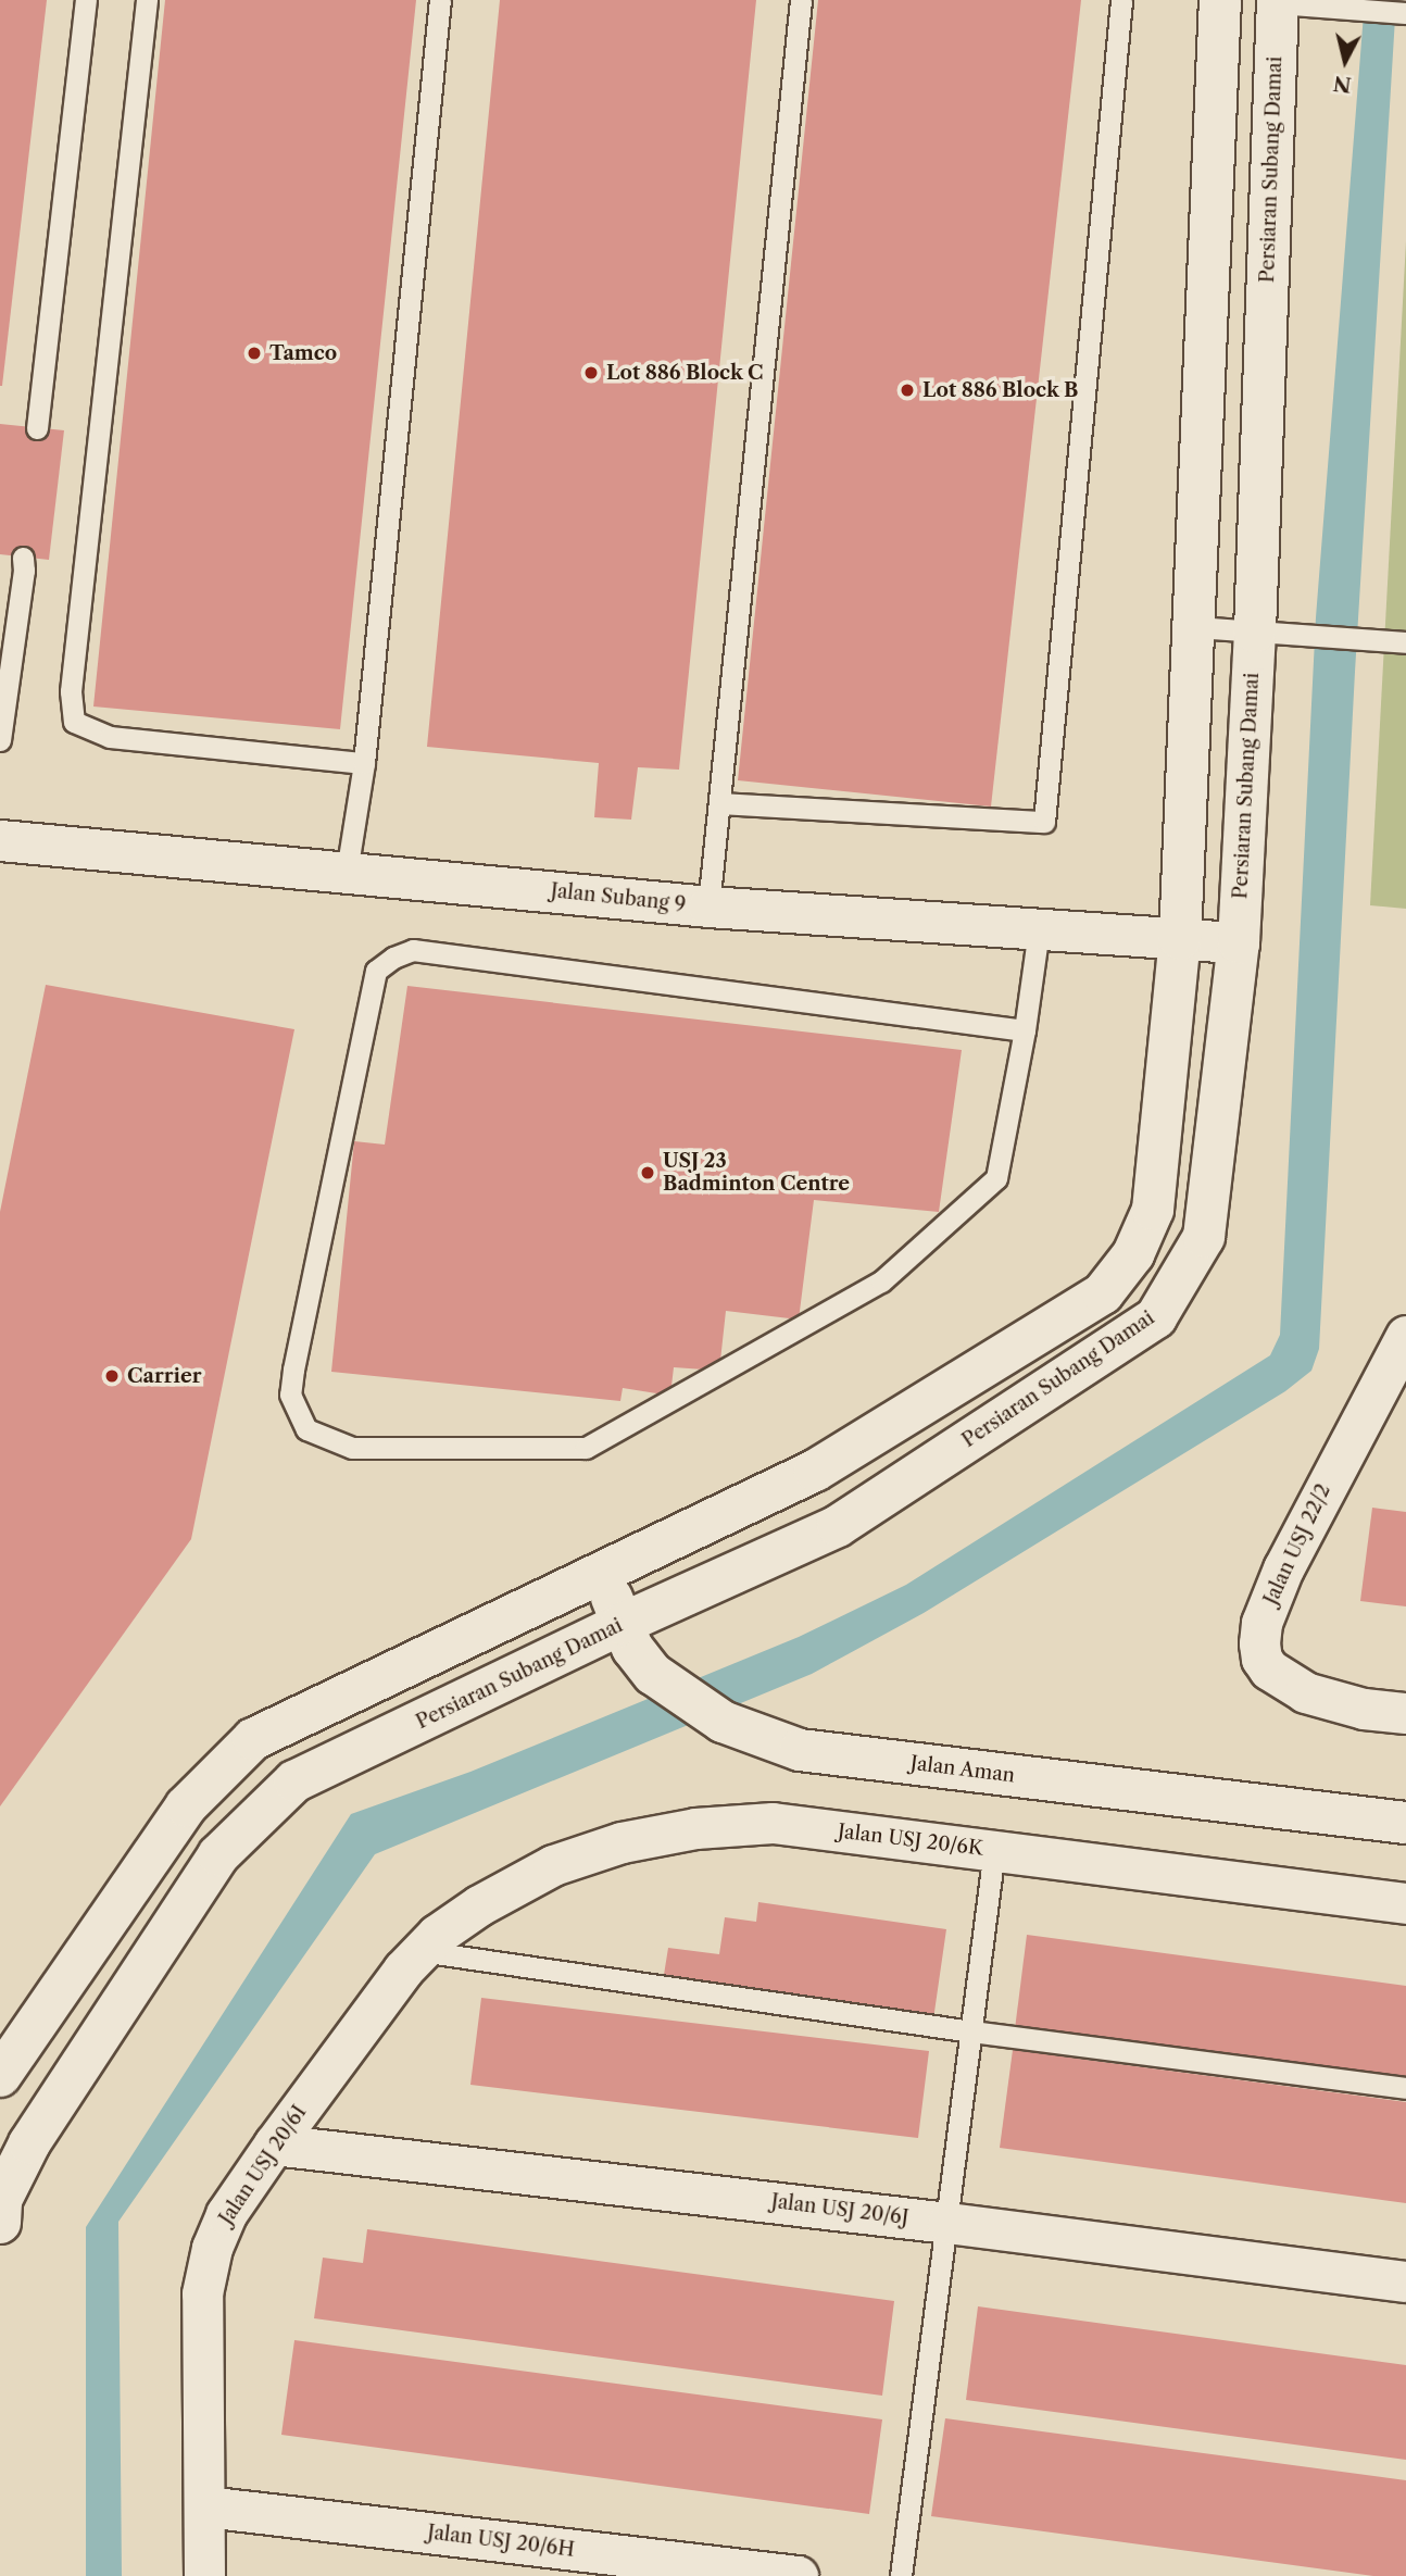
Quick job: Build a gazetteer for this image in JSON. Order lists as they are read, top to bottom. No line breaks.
{"streets":{"street":["Persiaran Subang Damai","Jalan Subang 9","Jalan USJ 22/2","Jalan Aman","Jalan USJ 20/6K","Jalan USJ 20/6I","Jalan USJ 20/6J","Jalan USJ 20/6H"]},"crossings":[["Persiaran Subang Damai","Jalan Subang 9"],["Persiaran Subang Damai","Jalan Aman"],["Jalan USJ 20/6K","Jalan USJ 20/6I"],["Jalan USJ 20/6I","Jalan USJ 20/6J"],["Jalan USJ 20/6I","Jalan USJ 20/6H"]],"places":["Tamco","Lot 886 Block C","Lot 886 Block B","USJ 23 Badminton Centre","Carrier"],"north":"bottom"}
